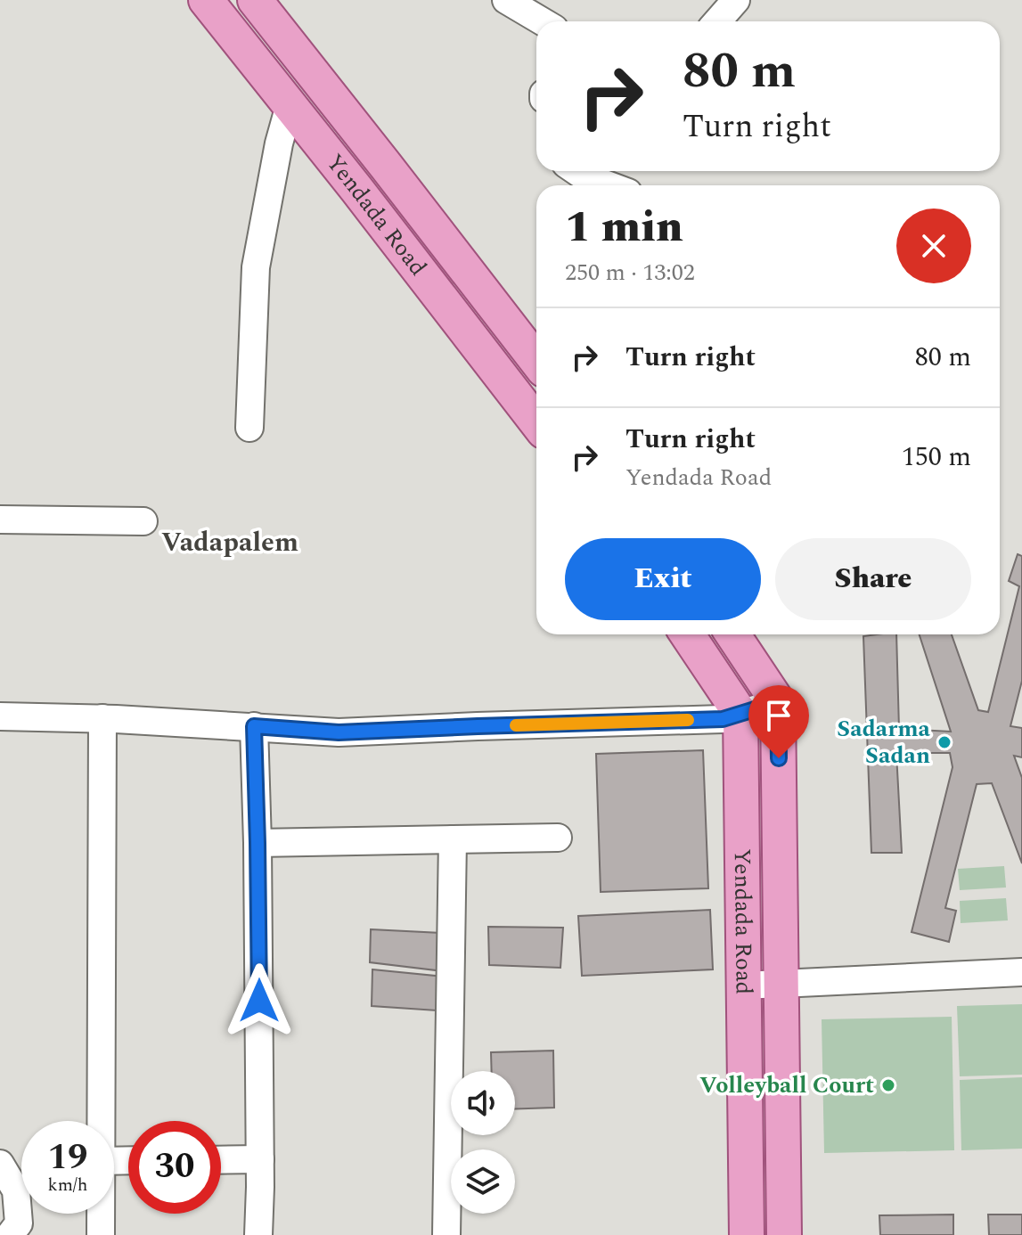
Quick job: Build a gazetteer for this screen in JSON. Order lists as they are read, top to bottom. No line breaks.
{"streets":{"main road":["Yendada Road"]},"districts":["Vadapalem"],"places":["Sadarma Sadan","Volleyball Court"],"page":{"turn":["80 m","Turn right"],"heading":["1 min","250 m · 13:02"],"list":[{"name":"Turn right","value":"80 m"},{"name":"Turn right","note":"Yendada Road","value":"150 m"}],"buttons":["Exit","Share"],"speed":"19 km/h","limit":"30"}}
